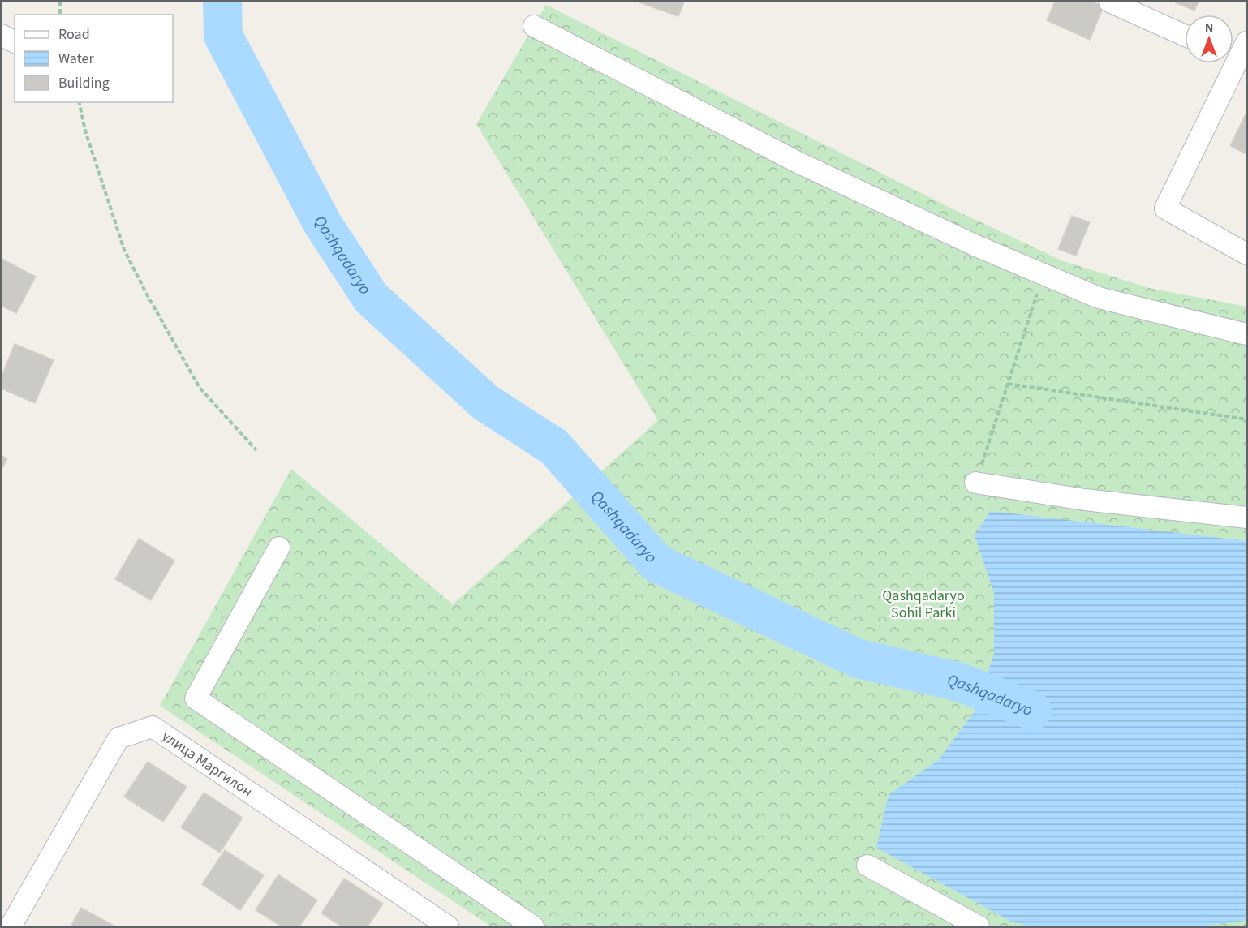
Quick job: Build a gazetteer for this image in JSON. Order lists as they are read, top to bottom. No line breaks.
{"streets":{"street":["улица Маргилон"]},"water":["Qashqadaryo"],"parks":["Qashqadaryo Sohil Parki"],"legend":["Road","Water","Building"],"north":"top"}
